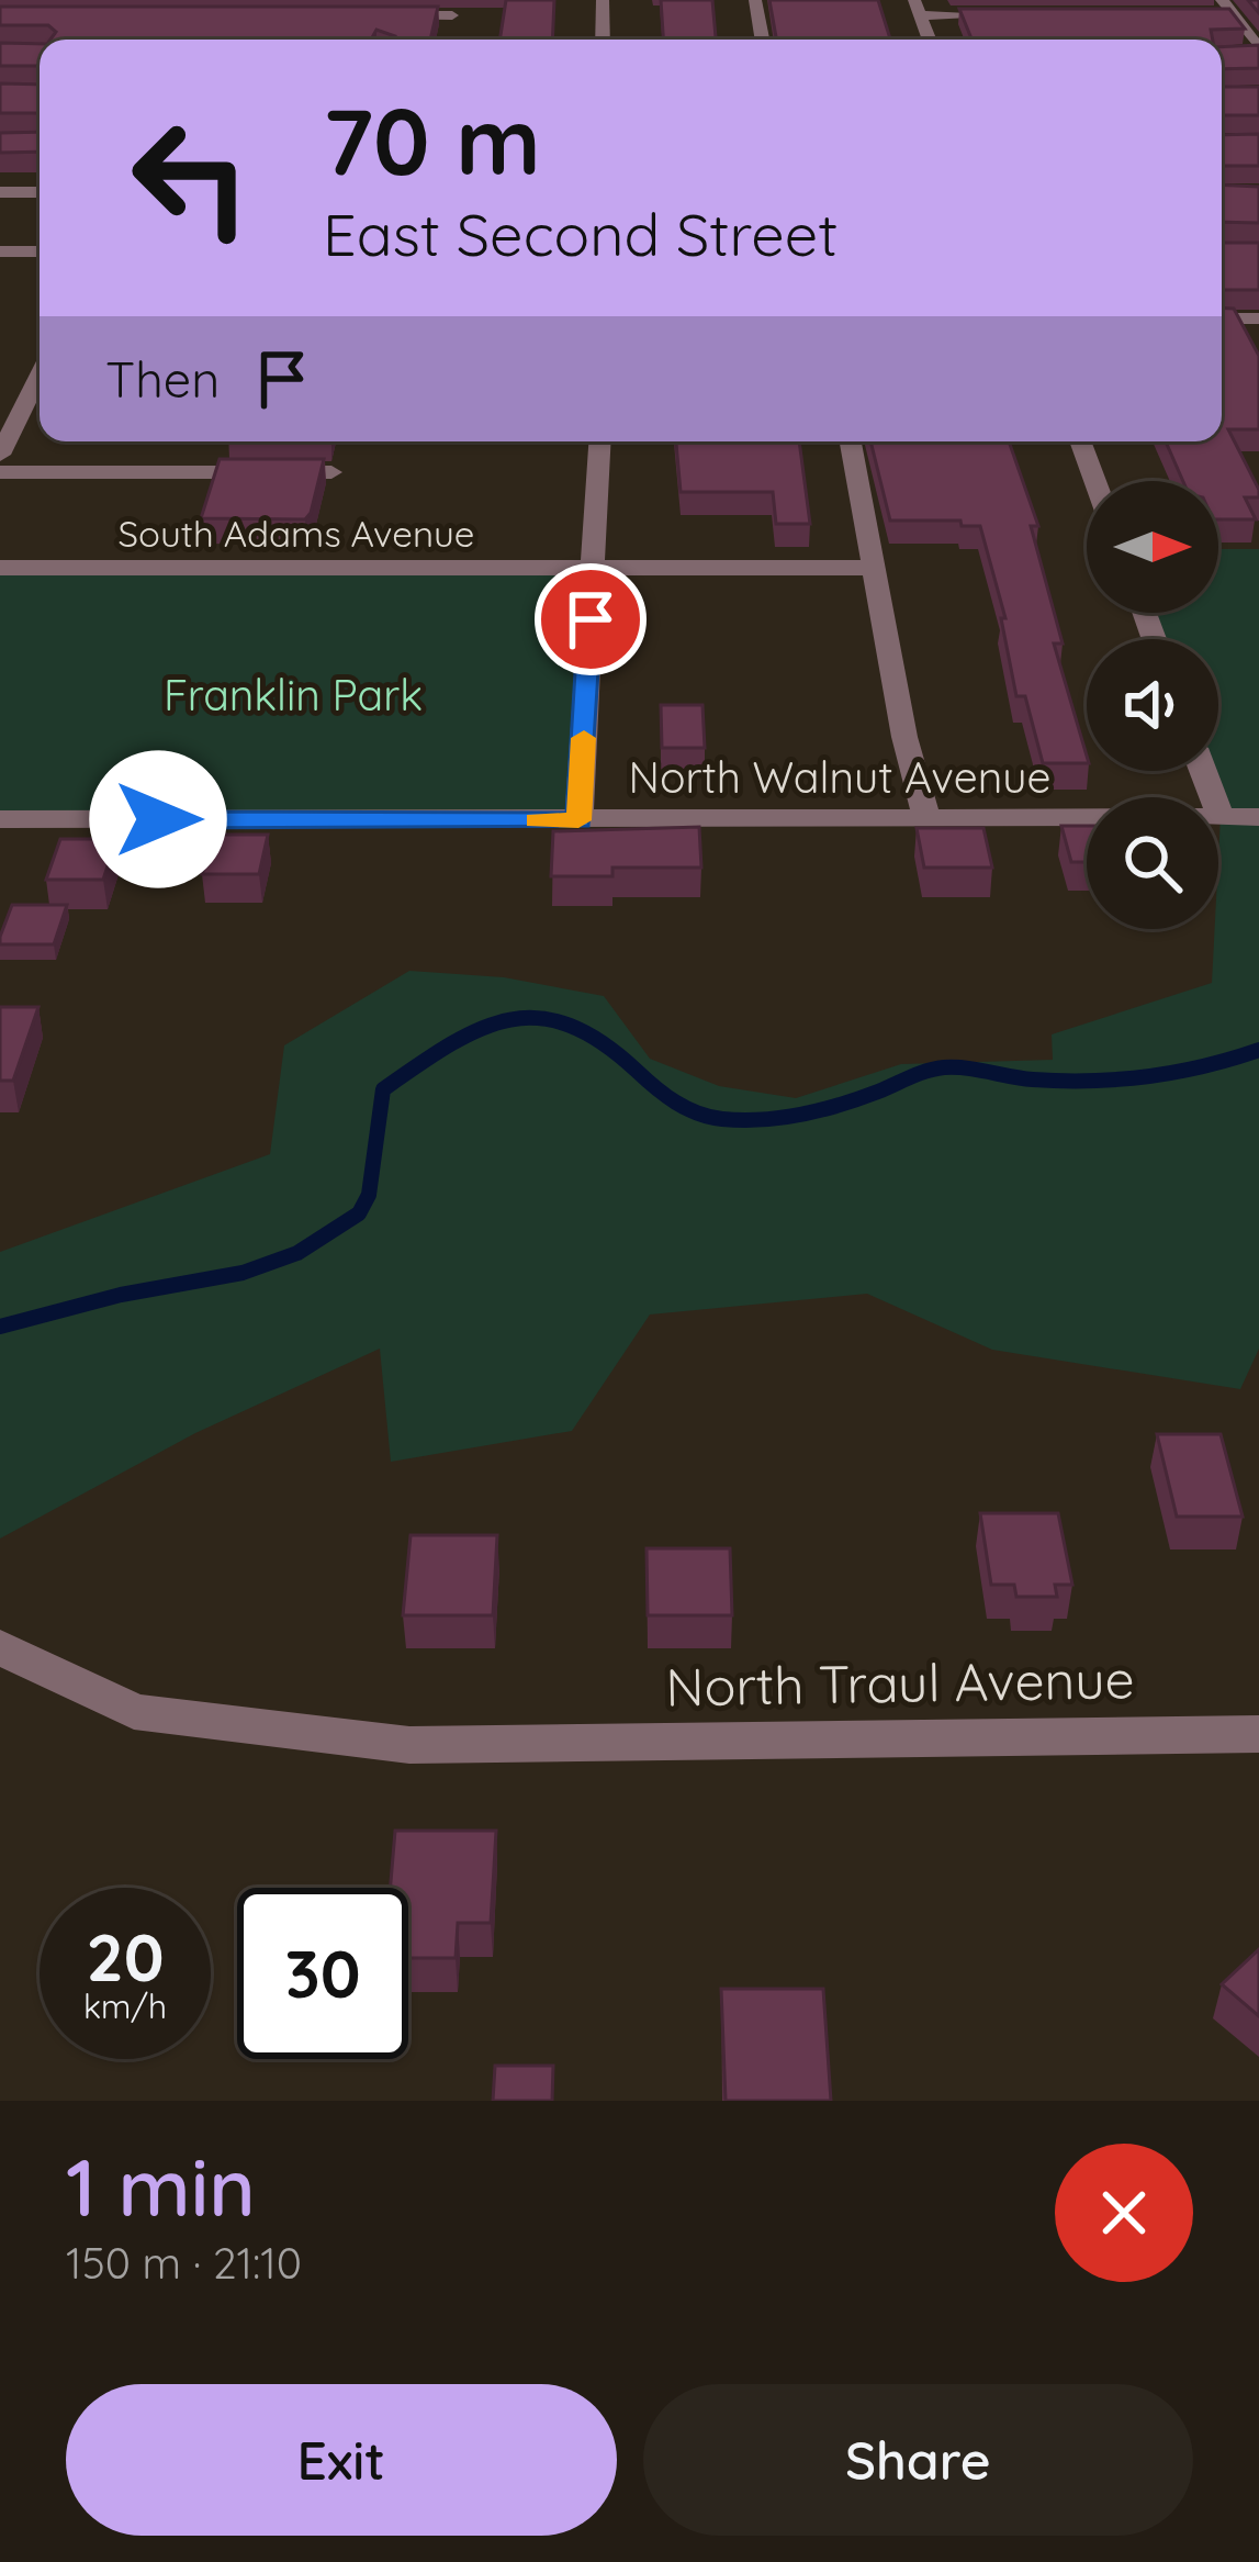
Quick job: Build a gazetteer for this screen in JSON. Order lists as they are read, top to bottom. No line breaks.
{"streets":{"street":["South Adams Avenue","North Walnut Avenue","North Traul Avenue"]},"parks":["Franklin Park"],"north":"right","page":{"turn":["70 m","East Second Street"],"then":"Then","speed":"20 km/h","limit":"30","heading":["1 min","150 m · 21:10"],"buttons":["Exit","Share"]}}
